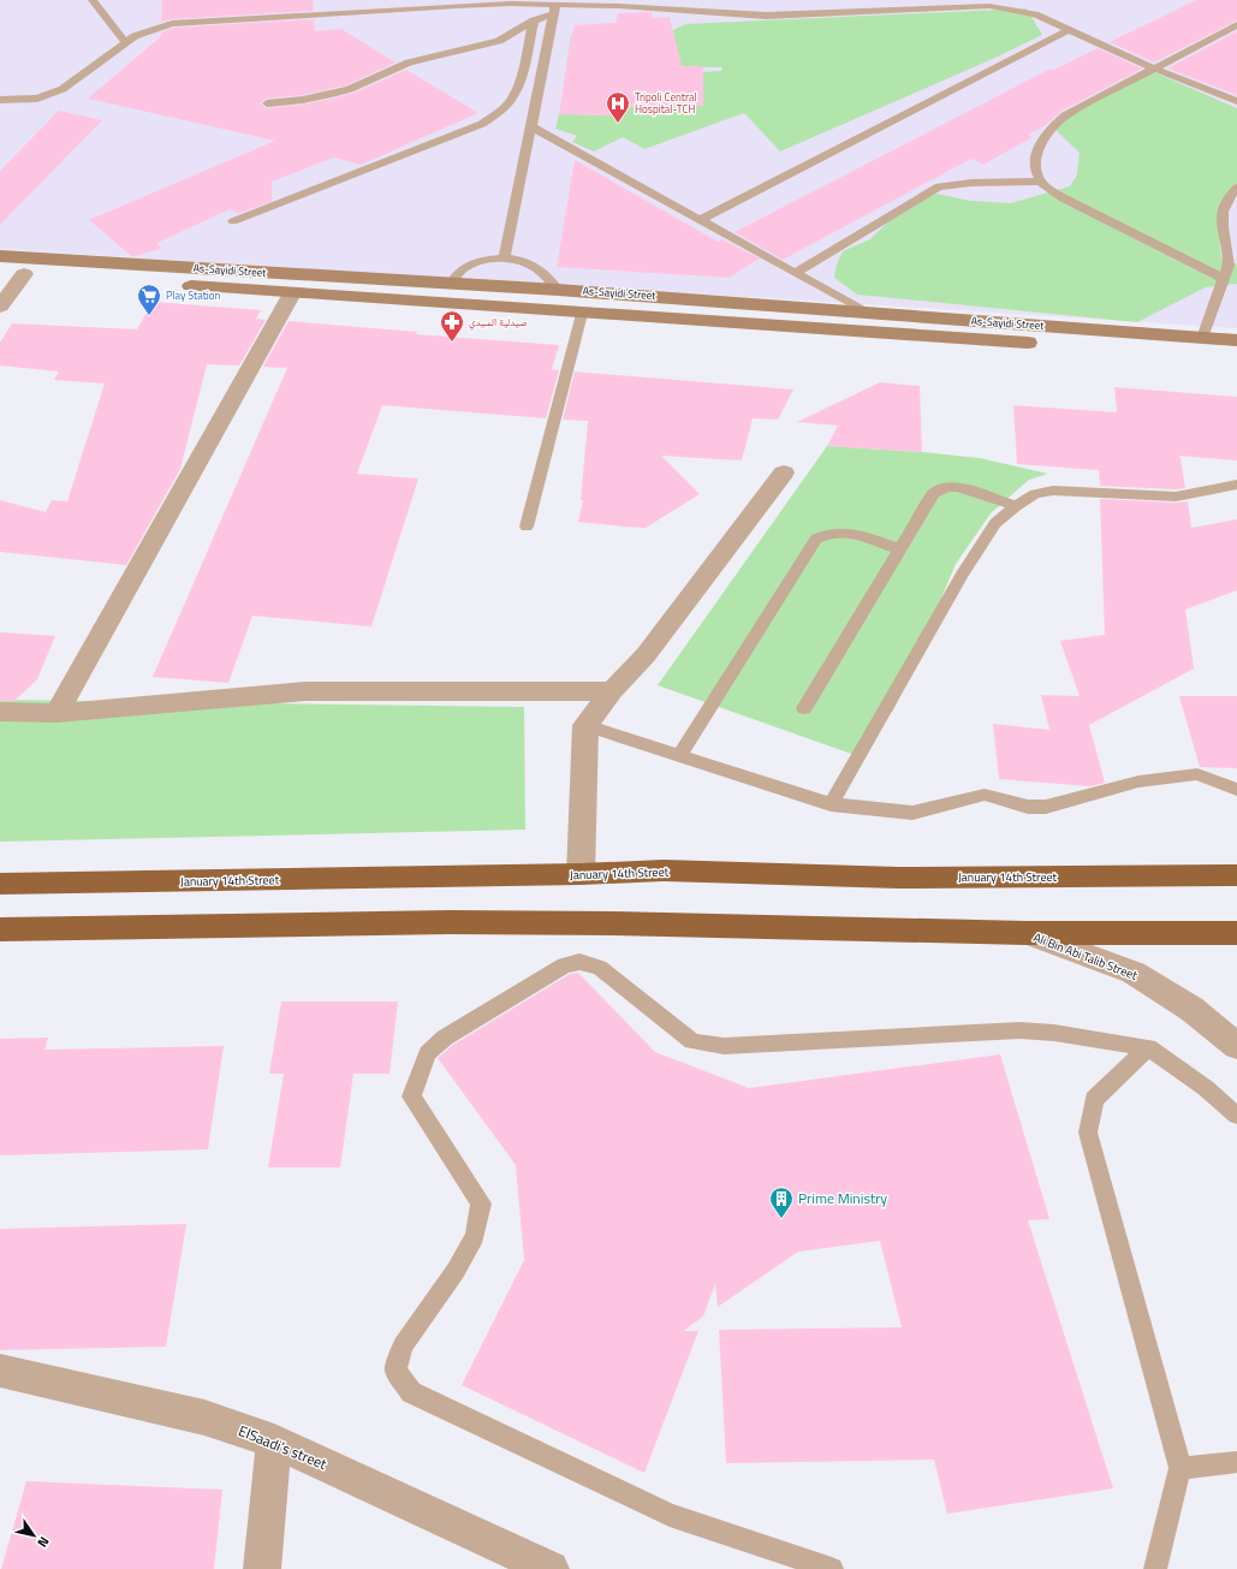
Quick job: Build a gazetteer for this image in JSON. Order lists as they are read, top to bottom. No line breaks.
{"streets":{"highway":["January 14th Street"],"main road":["As-Sayidi Street"],"street":["Ali Bin Abi Talib Street","ElSaadi’s street"]},"places":{"hospital":["Tripoli Central Hospital-TCH"],"supermarket":["Play Station"],"pharmacy":["صيدلية السيدي"],"building":["Prime Ministry"]},"north":"bottom right"}
